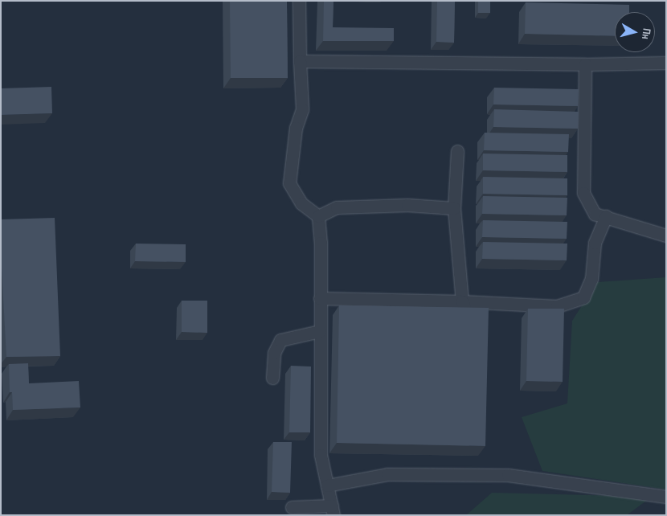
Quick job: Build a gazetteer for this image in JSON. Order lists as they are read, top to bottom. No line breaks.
{"north":"right"}
